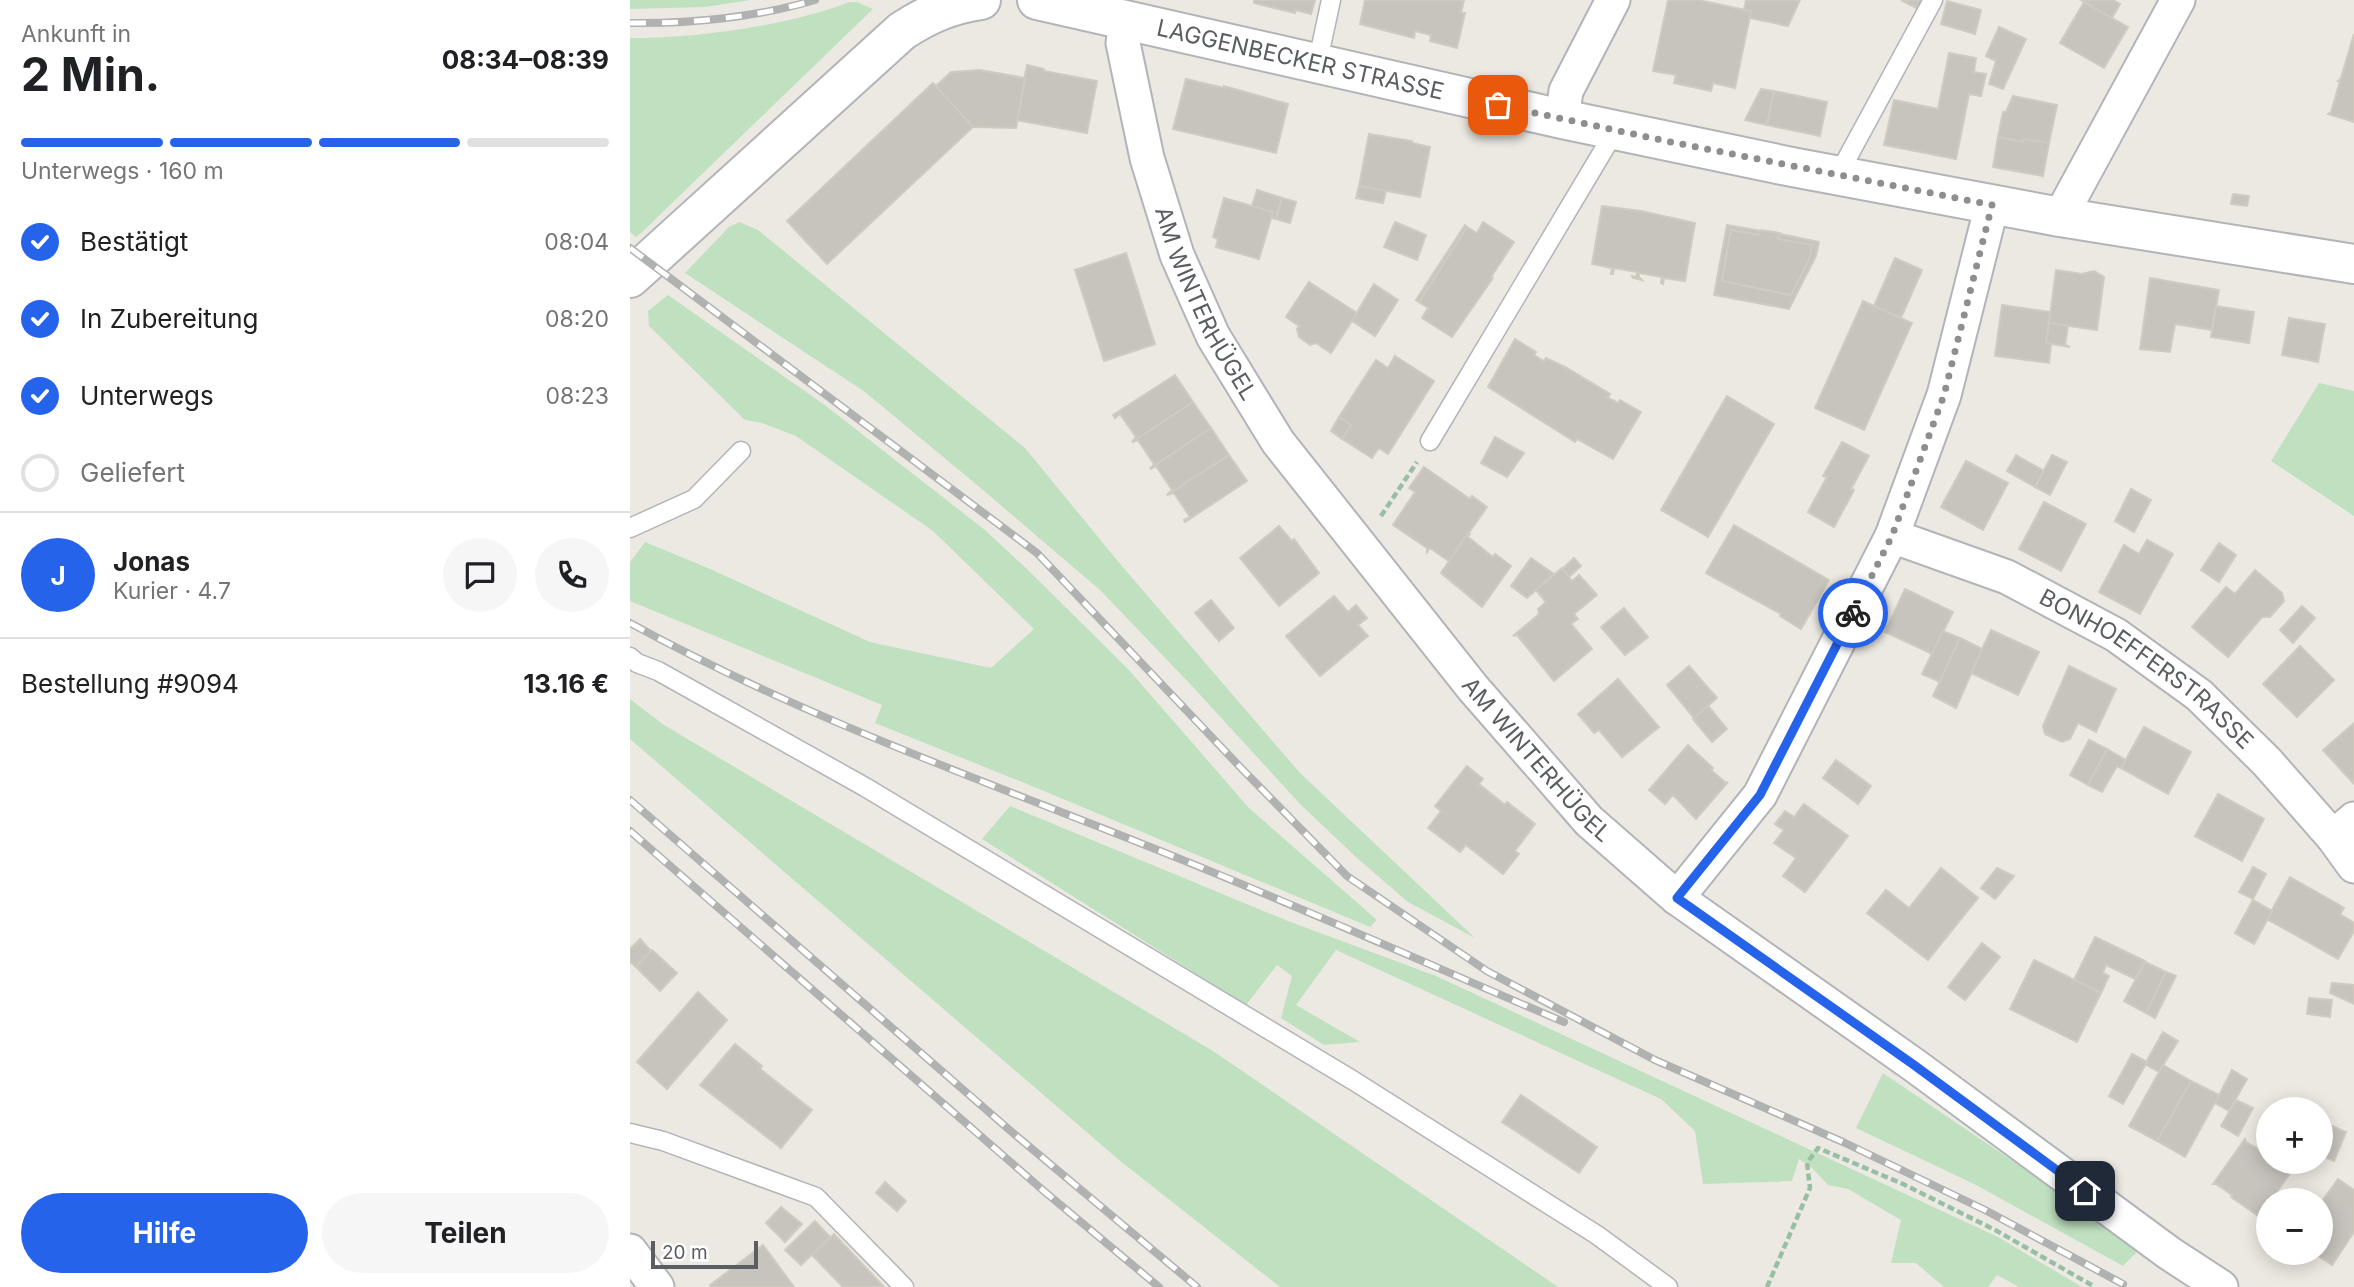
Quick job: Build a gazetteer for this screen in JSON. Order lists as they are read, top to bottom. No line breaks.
{"streets":{"street":["LAGGENBECKER STRASSE","AM WINTERHÜGEL","BONHOEFFERSTRASSE"]},"crossings":[["LAGGENBECKER STRASSE","AM WINTERHÜGEL"]],"scale_bar":"20 m","page":{"heading":["2 Min.","Ankunft in","08:34–08:39"],"panel":["Jonas","Kurier · 4.7","Bestellung #9094","13.16 €"],"bar":"Unterwegs · 160 m","list":[["Bestätigt","08:04"],["In Zubereitung","08:20"],["Unterwegs","08:23"],"Geliefert"],"round":"J","map_buttons":["+","−"],"buttons":["Hilfe","Teilen"],"scale":"20 m"}}
